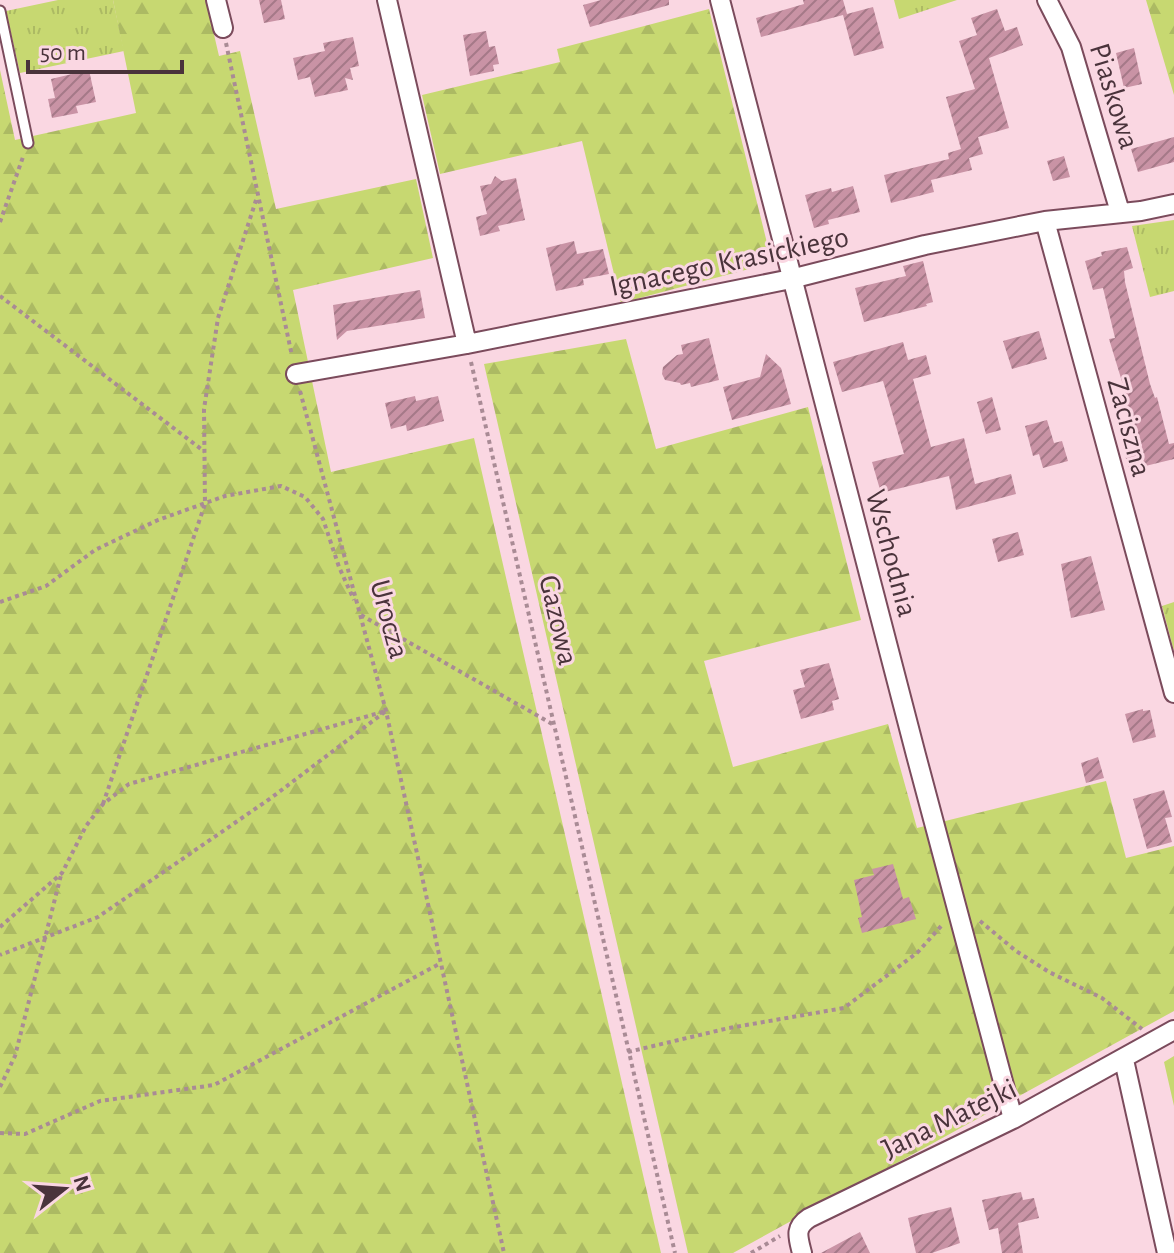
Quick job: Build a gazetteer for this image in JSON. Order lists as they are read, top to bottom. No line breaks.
{"streets":{"street":["Piaskowa","Ignacego Krasickiego","Zaciszna","Wschodnia","Jana Matejki"],"path":["Urocza","Gazowa"]},"crossings":[["Piaskowa","Ignacego Krasickiego"],["Ignacego Krasickiego","Zaciszna"],["Ignacego Krasickiego","Wschodnia"],["Ignacego Krasickiego","Urocza"],["Ignacego Krasickiego","Gazowa"],["Wschodnia","Jana Matejki"]],"scale_bar":"50 m","north":"right"}
